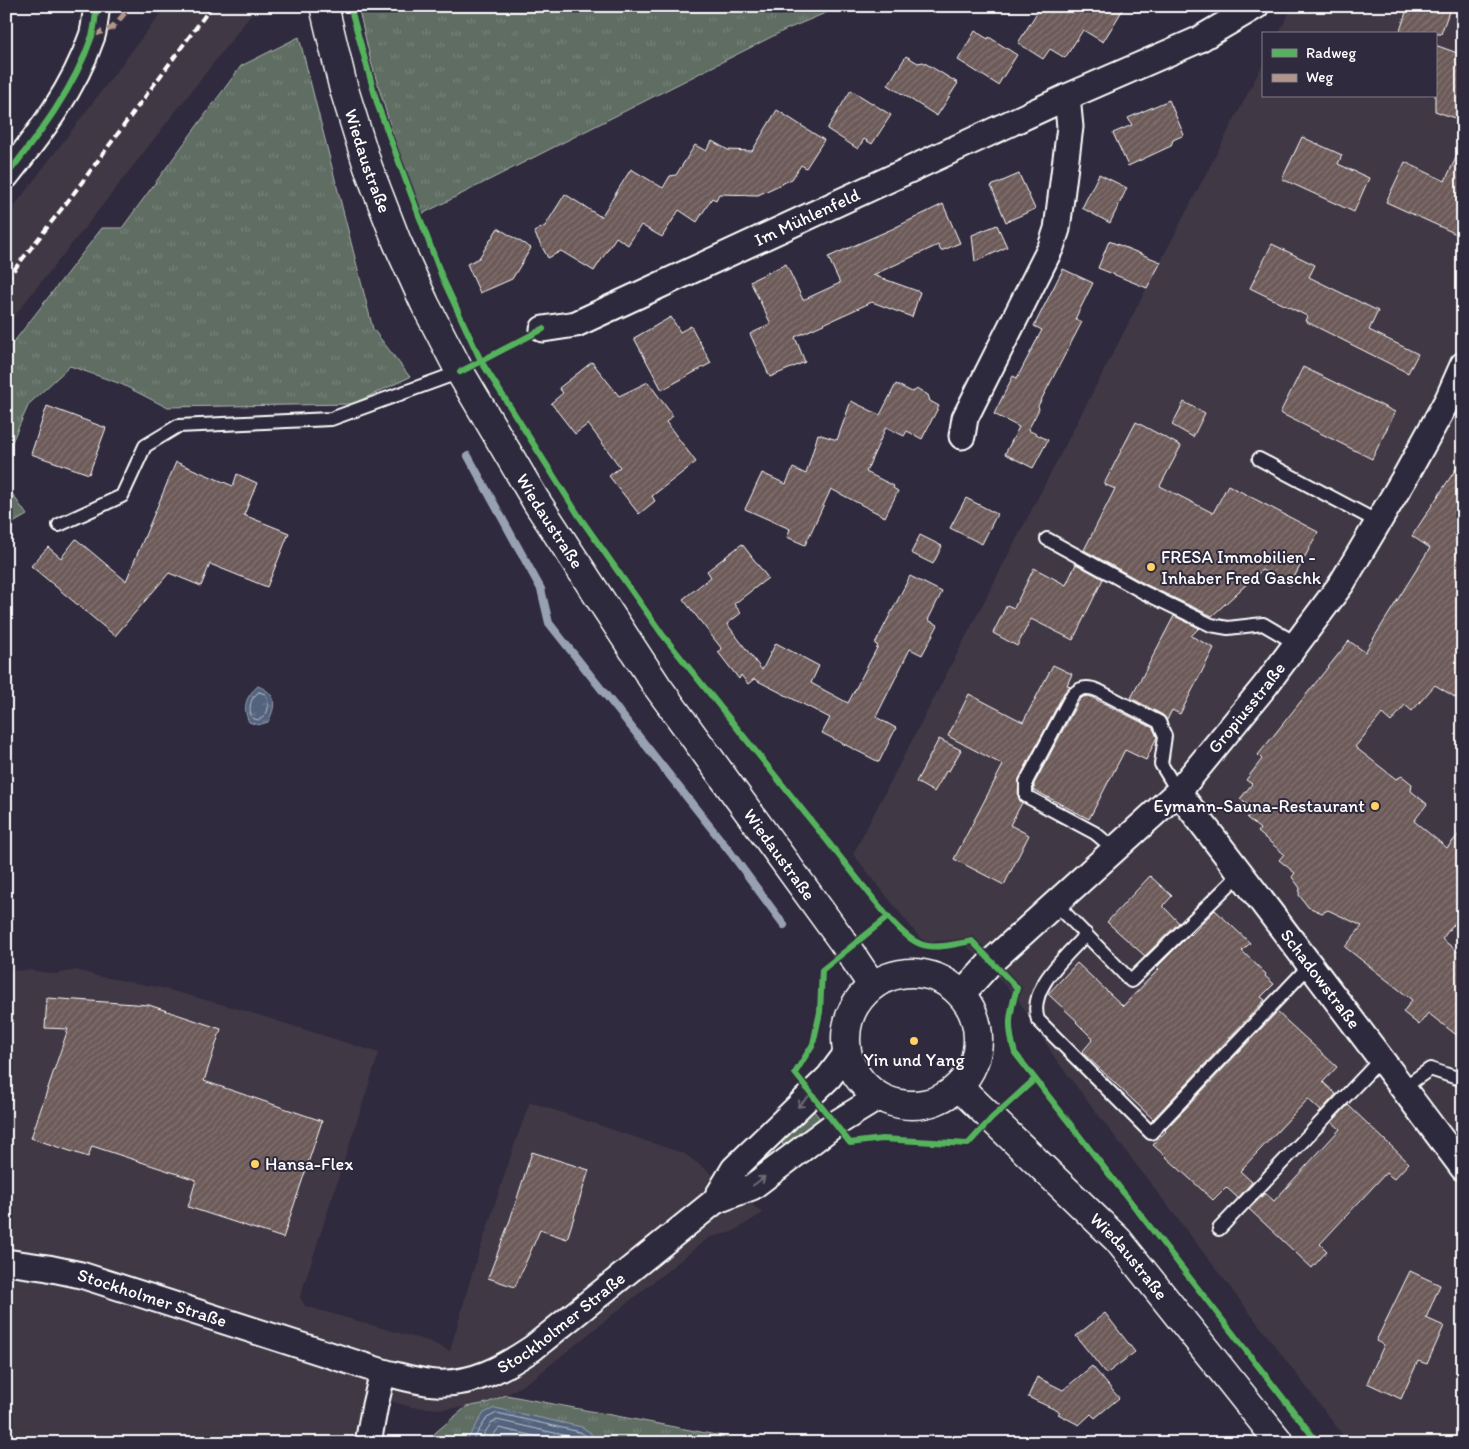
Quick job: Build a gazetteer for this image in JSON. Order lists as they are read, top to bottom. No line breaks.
{"streets":{"main road":["Wiedaustraße"],"street":["Im Mühlenfeld","Gropiusstraße","Schadowstraße","Stockholmer Straße"]},"crossings":[["Wiedaustraße","Gropiusstraße"],["Wiedaustraße","Stockholmer Straße"],["Gropiusstraße","Schadowstraße"],["Gropiusstraße","Stockholmer Straße"]],"places":["FRESA Immobilien - Inhaber Fred Gaschk","Eymann-Sauna-Restaurant","Yin und Yang","Hansa-Flex"],"legend":["Radweg","Weg"]}
